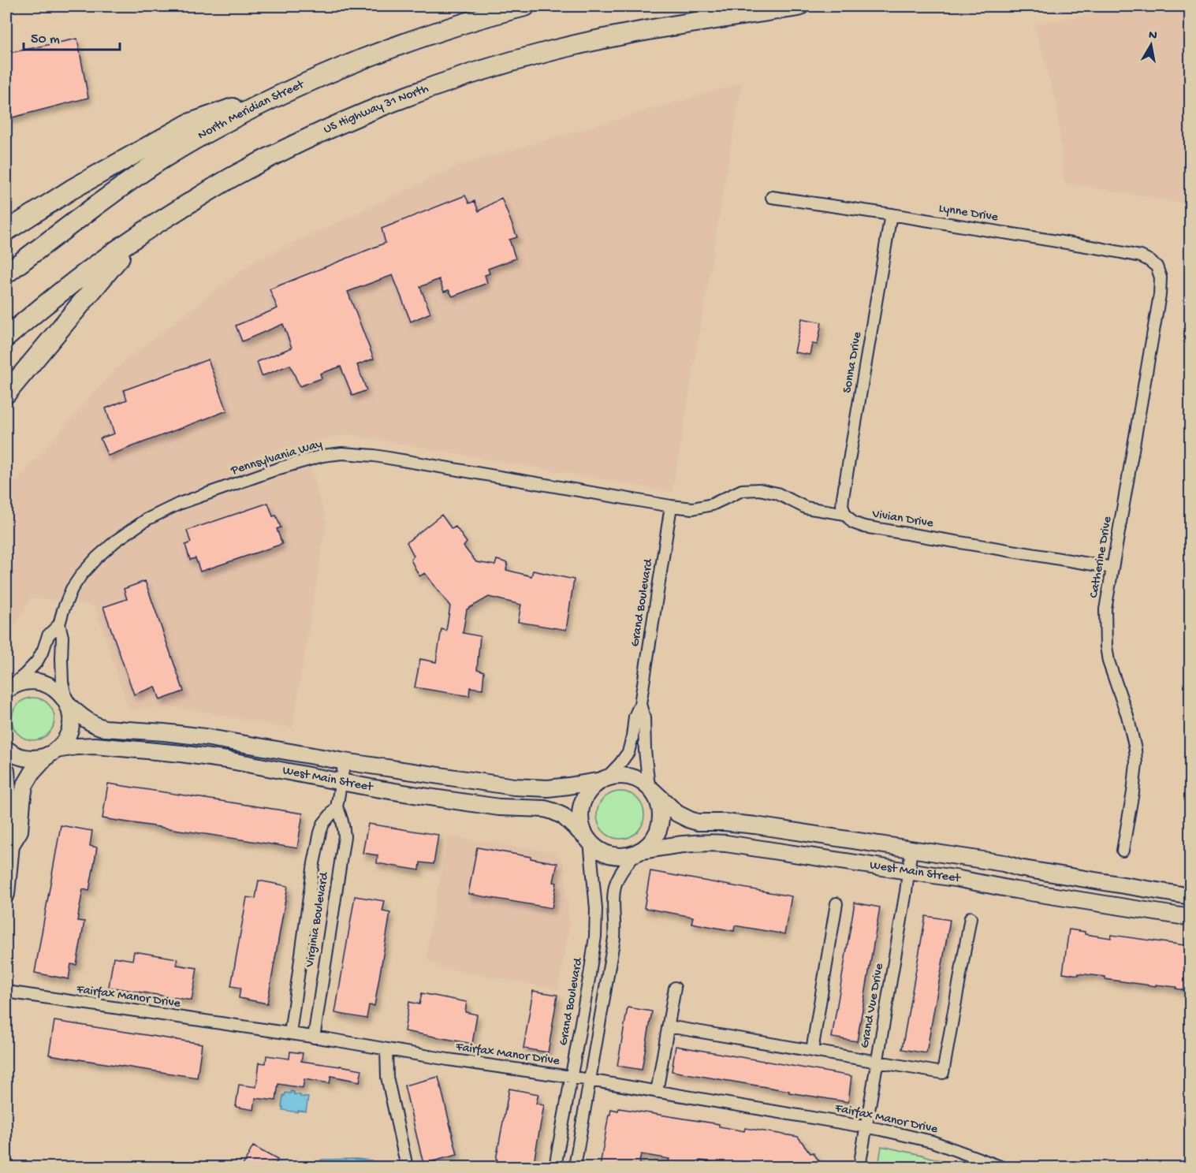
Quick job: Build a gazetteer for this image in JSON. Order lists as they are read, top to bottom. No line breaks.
{"streets":{"highway":["US Highway 31 North","North Meridian Street"],"main road":["West Main Street"],"street":["Lynne Drive","Sonna Drive","Pennsylvania Way","Vivian Drive","Catherine Drive","Grand Boulevard","Virginia Boulevard","Fairfax Manor Drive","Grand Vue Drive"]},"crossings":[["Lynne Drive","Sonna Drive"],["Lynne Drive","Catherine Drive"],["Sonna Drive","Vivian Drive"],["Pennsylvania Way","Vivian Drive"],["Pennsylvania Way","Grand Boulevard"],["Pennsylvania Way","West Main Street"],["Vivian Drive","Catherine Drive"],["Vivian Drive","Grand Boulevard"],["Grand Boulevard","West Main Street"],["Grand Boulevard","Fairfax Manor Drive"],["West Main Street","Virginia Boulevard"],["West Main Street","Grand Vue Drive"],["Virginia Boulevard","Fairfax Manor Drive"],["Fairfax Manor Drive","Grand Vue Drive"]],"scale_bar":"50 m","north":"top"}
